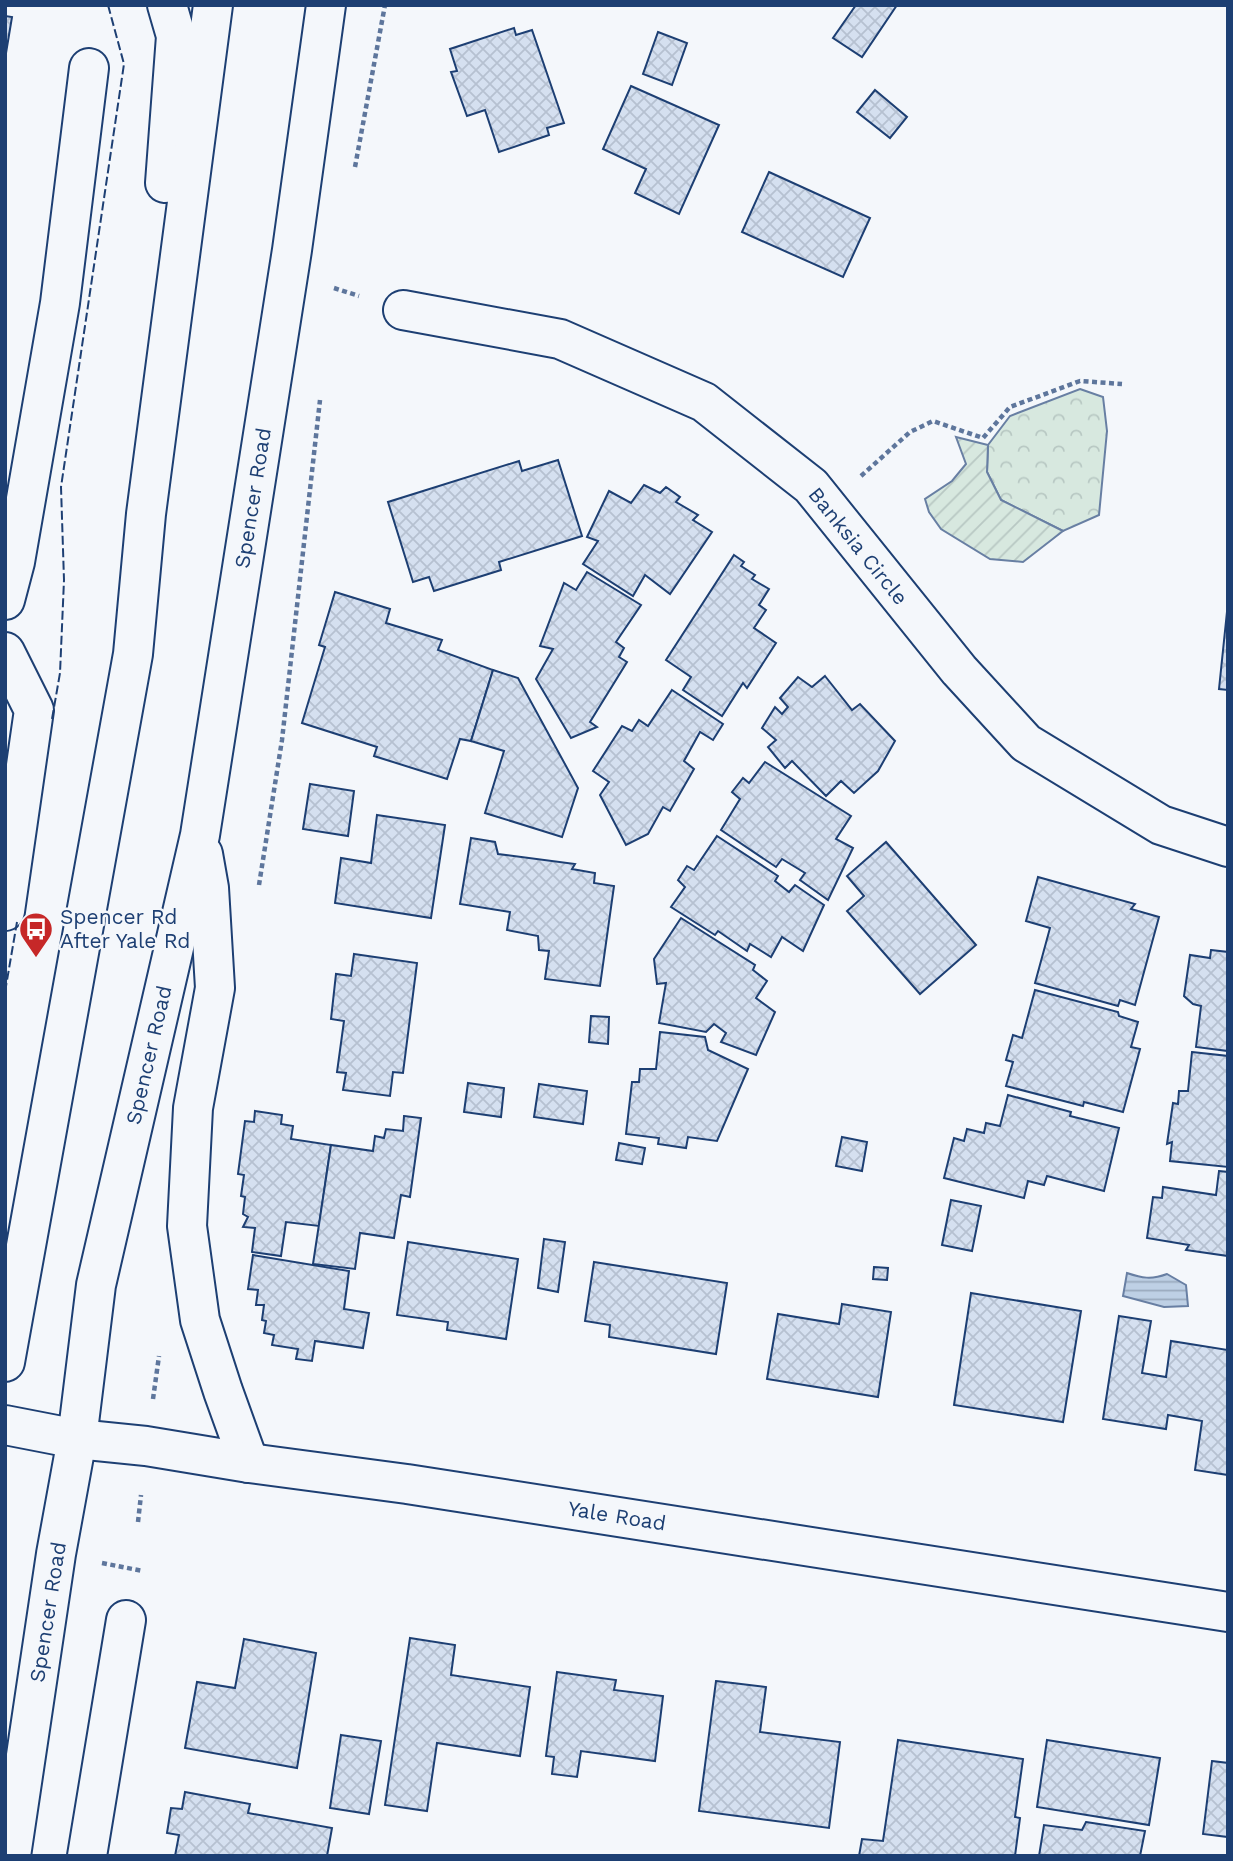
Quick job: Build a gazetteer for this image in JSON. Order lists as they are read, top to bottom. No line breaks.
{"streets":{"main road":["Spencer Road","Banksia Circle","Yale Road"]},"crossings":[["Spencer Road","Yale Road"]],"places":{"bus stop":["Spencer Rd After Yale Rd"]}}
